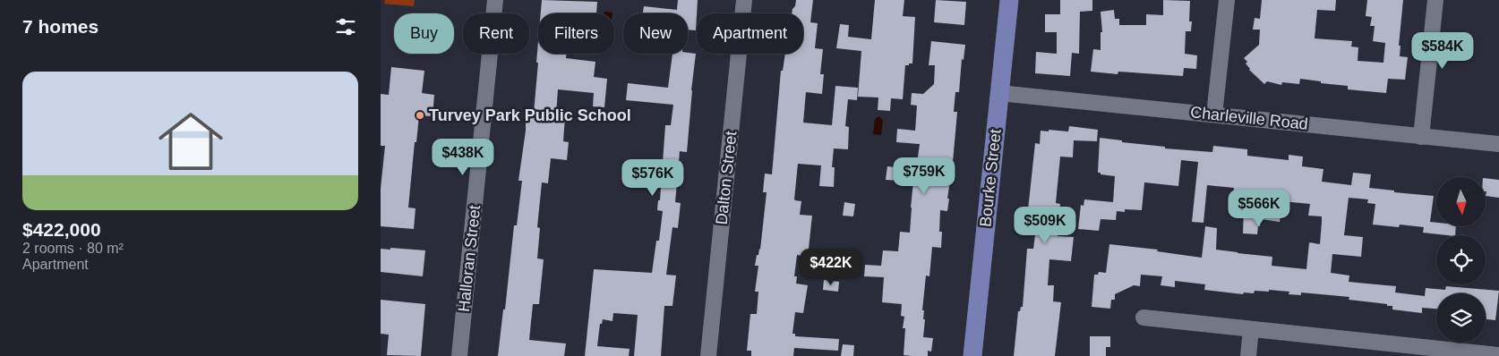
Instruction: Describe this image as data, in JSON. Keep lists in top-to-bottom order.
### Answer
{
  "streets": {
    "main road": ["Bourke Street"],
    "street": ["Charleville Road", "Dalton Street", "Halloran Street"]
  },
  "crossings": [
    ["Charleville Road", "Bourke Street"]
  ],
  "places": ["Turvey Park Public School"],
  "north": "bottom",
  "page": {
    "heading": "7 homes",
    "chip": [
      "Buy",
      "Rent",
      "Filters",
      "New",
      "Apartment"
    ],
    "price": [
      "$584K",
      "$438K",
      "$759K",
      "$576K",
      "$566K",
      "$509K",
      "$422K"
    ],
    "list": [
      {
        "name": "$422,000",
        "note": "2 rooms · 80 m² · Apartment"
      }
    ]
  }
}
